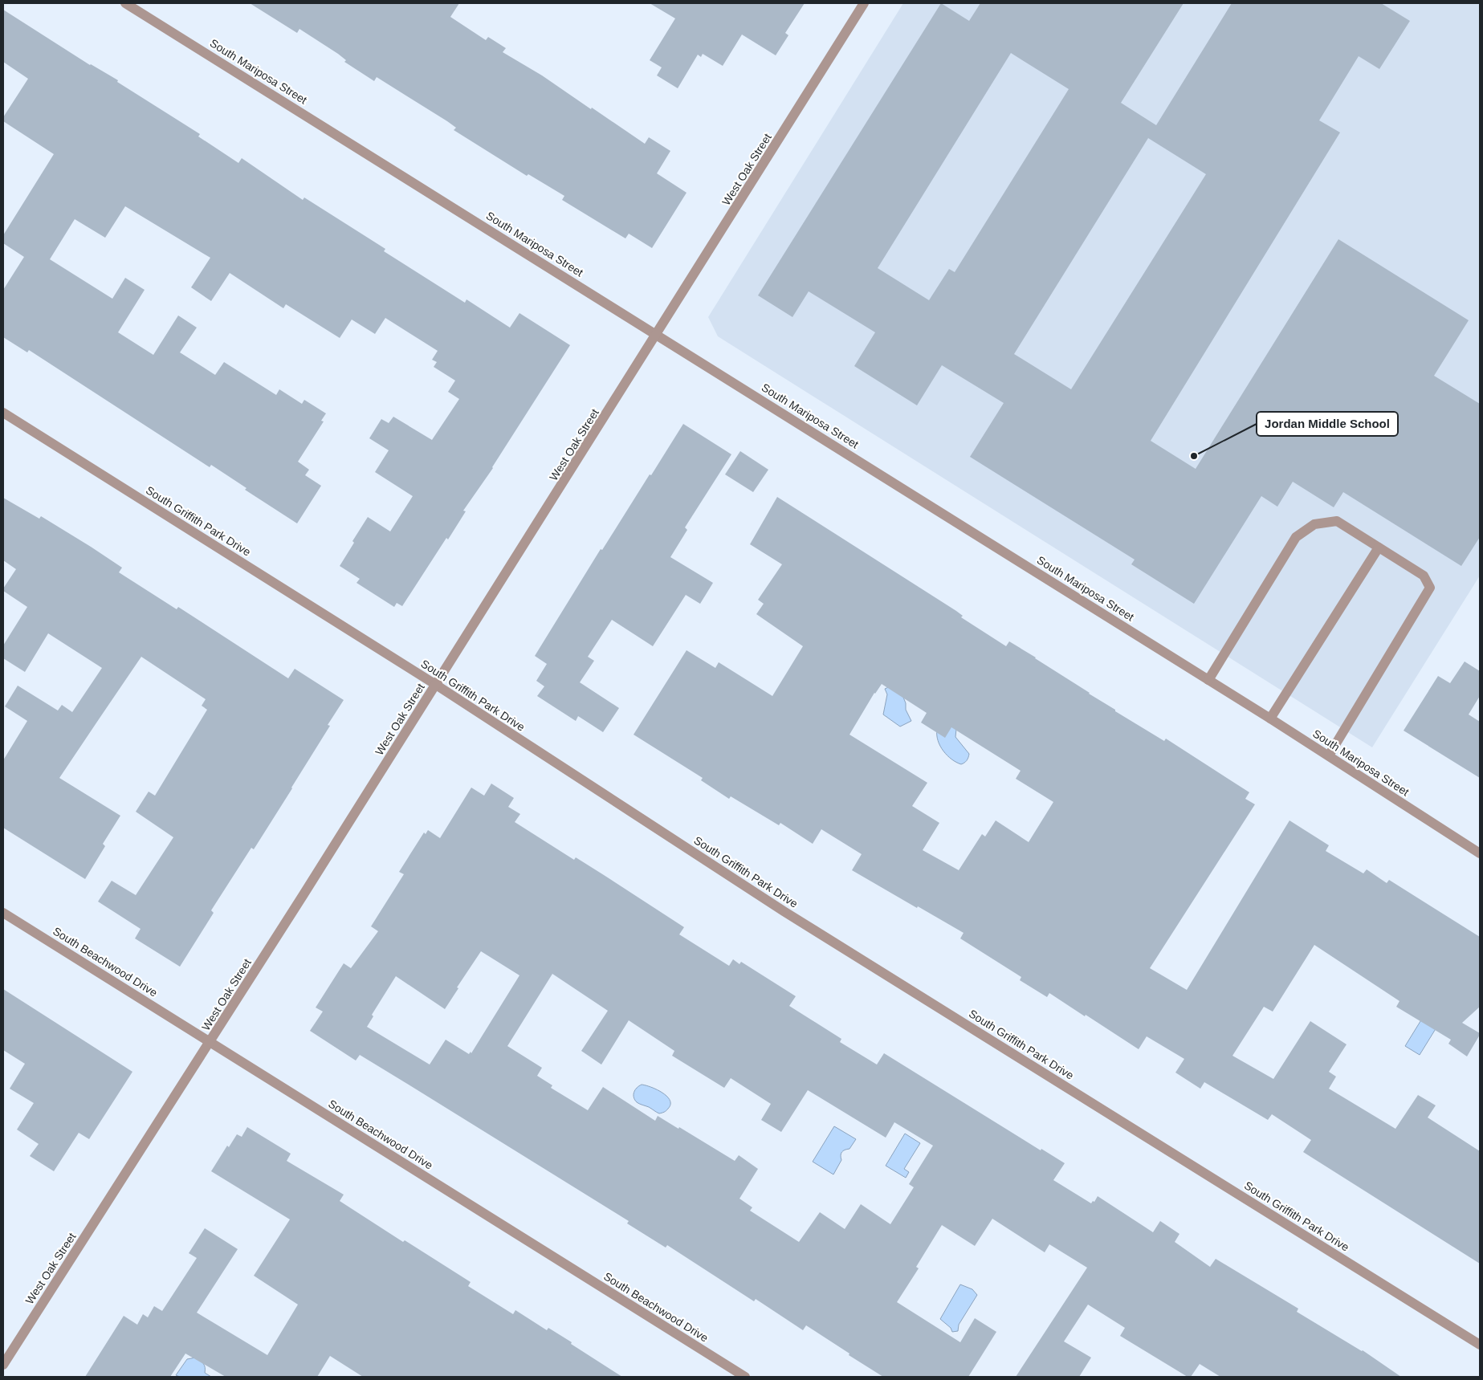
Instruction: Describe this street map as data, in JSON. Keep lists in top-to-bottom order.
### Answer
{
  "streets": {
    "street": [
      "South Mariposa Street",
      "West Oak Street",
      "South Griffith Park Drive",
      "South Beachwood Drive"
    ]
  },
  "crossings": [
    ["South Mariposa Street", "West Oak Street"],
    ["West Oak Street", "South Griffith Park Drive"],
    ["West Oak Street", "South Beachwood Drive"]
  ],
  "places": ["Jordan Middle School"]
}
